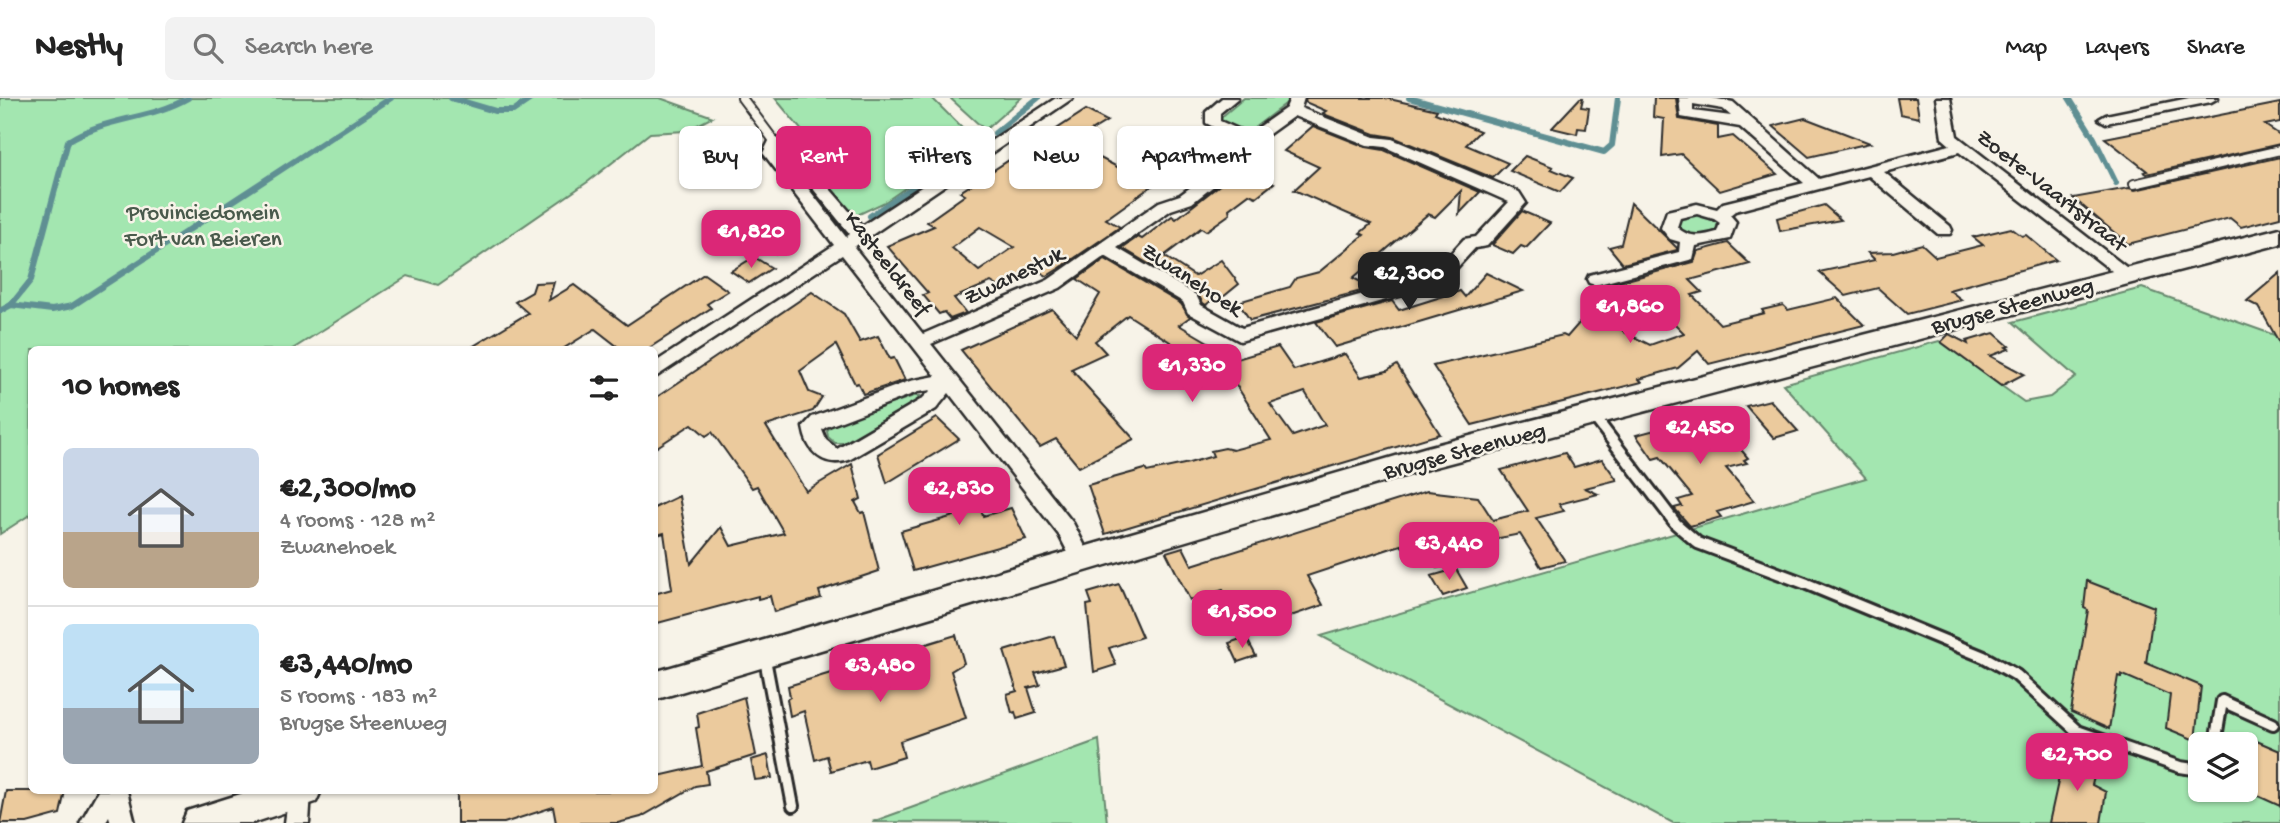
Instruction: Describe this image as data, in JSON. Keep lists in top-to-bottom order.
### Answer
{
  "streets": {
    "main road": ["Brugse Steenweg"],
    "street": [
      "Zoete-Vaartstraat",
      "Kasteeldreef",
      "Zwanestuk",
      "Zwanehoek"
    ]
  },
  "crossings": [
    ["Zoete-Vaartstraat", "Brugse Steenweg"],
    ["Kasteeldreef", "Zwanestuk"],
    ["Kasteeldreef", "Brugse Steenweg"],
    ["Zwanestuk", "Zwanehoek"]
  ],
  "parks": ["Provinciedomein Fort van Beieren"],
  "page": {
    "header": "Nestly",
    "search": "Search here",
    "nav": ["Map", "Layers", "Share"],
    "chip": [
      "Buy",
      "Rent",
      "Filters",
      "New",
      "Apartment"
    ],
    "price": [
      "€1,820",
      "€2,300",
      "€1,860",
      "€1,330",
      "€2,450",
      "€2,830",
      "€3,440",
      "€1,500",
      "€3,480",
      "€2,700"
    ],
    "heading": "10 homes",
    "list": [
      {
        "name": "€2,300/mo",
        "note": "4 rooms · 128 m² · Zwanehoek"
      },
      {
        "name": "€3,440/mo",
        "note": "5 rooms · 183 m² · Brugse Steenweg"
      }
    ]
  }
}
